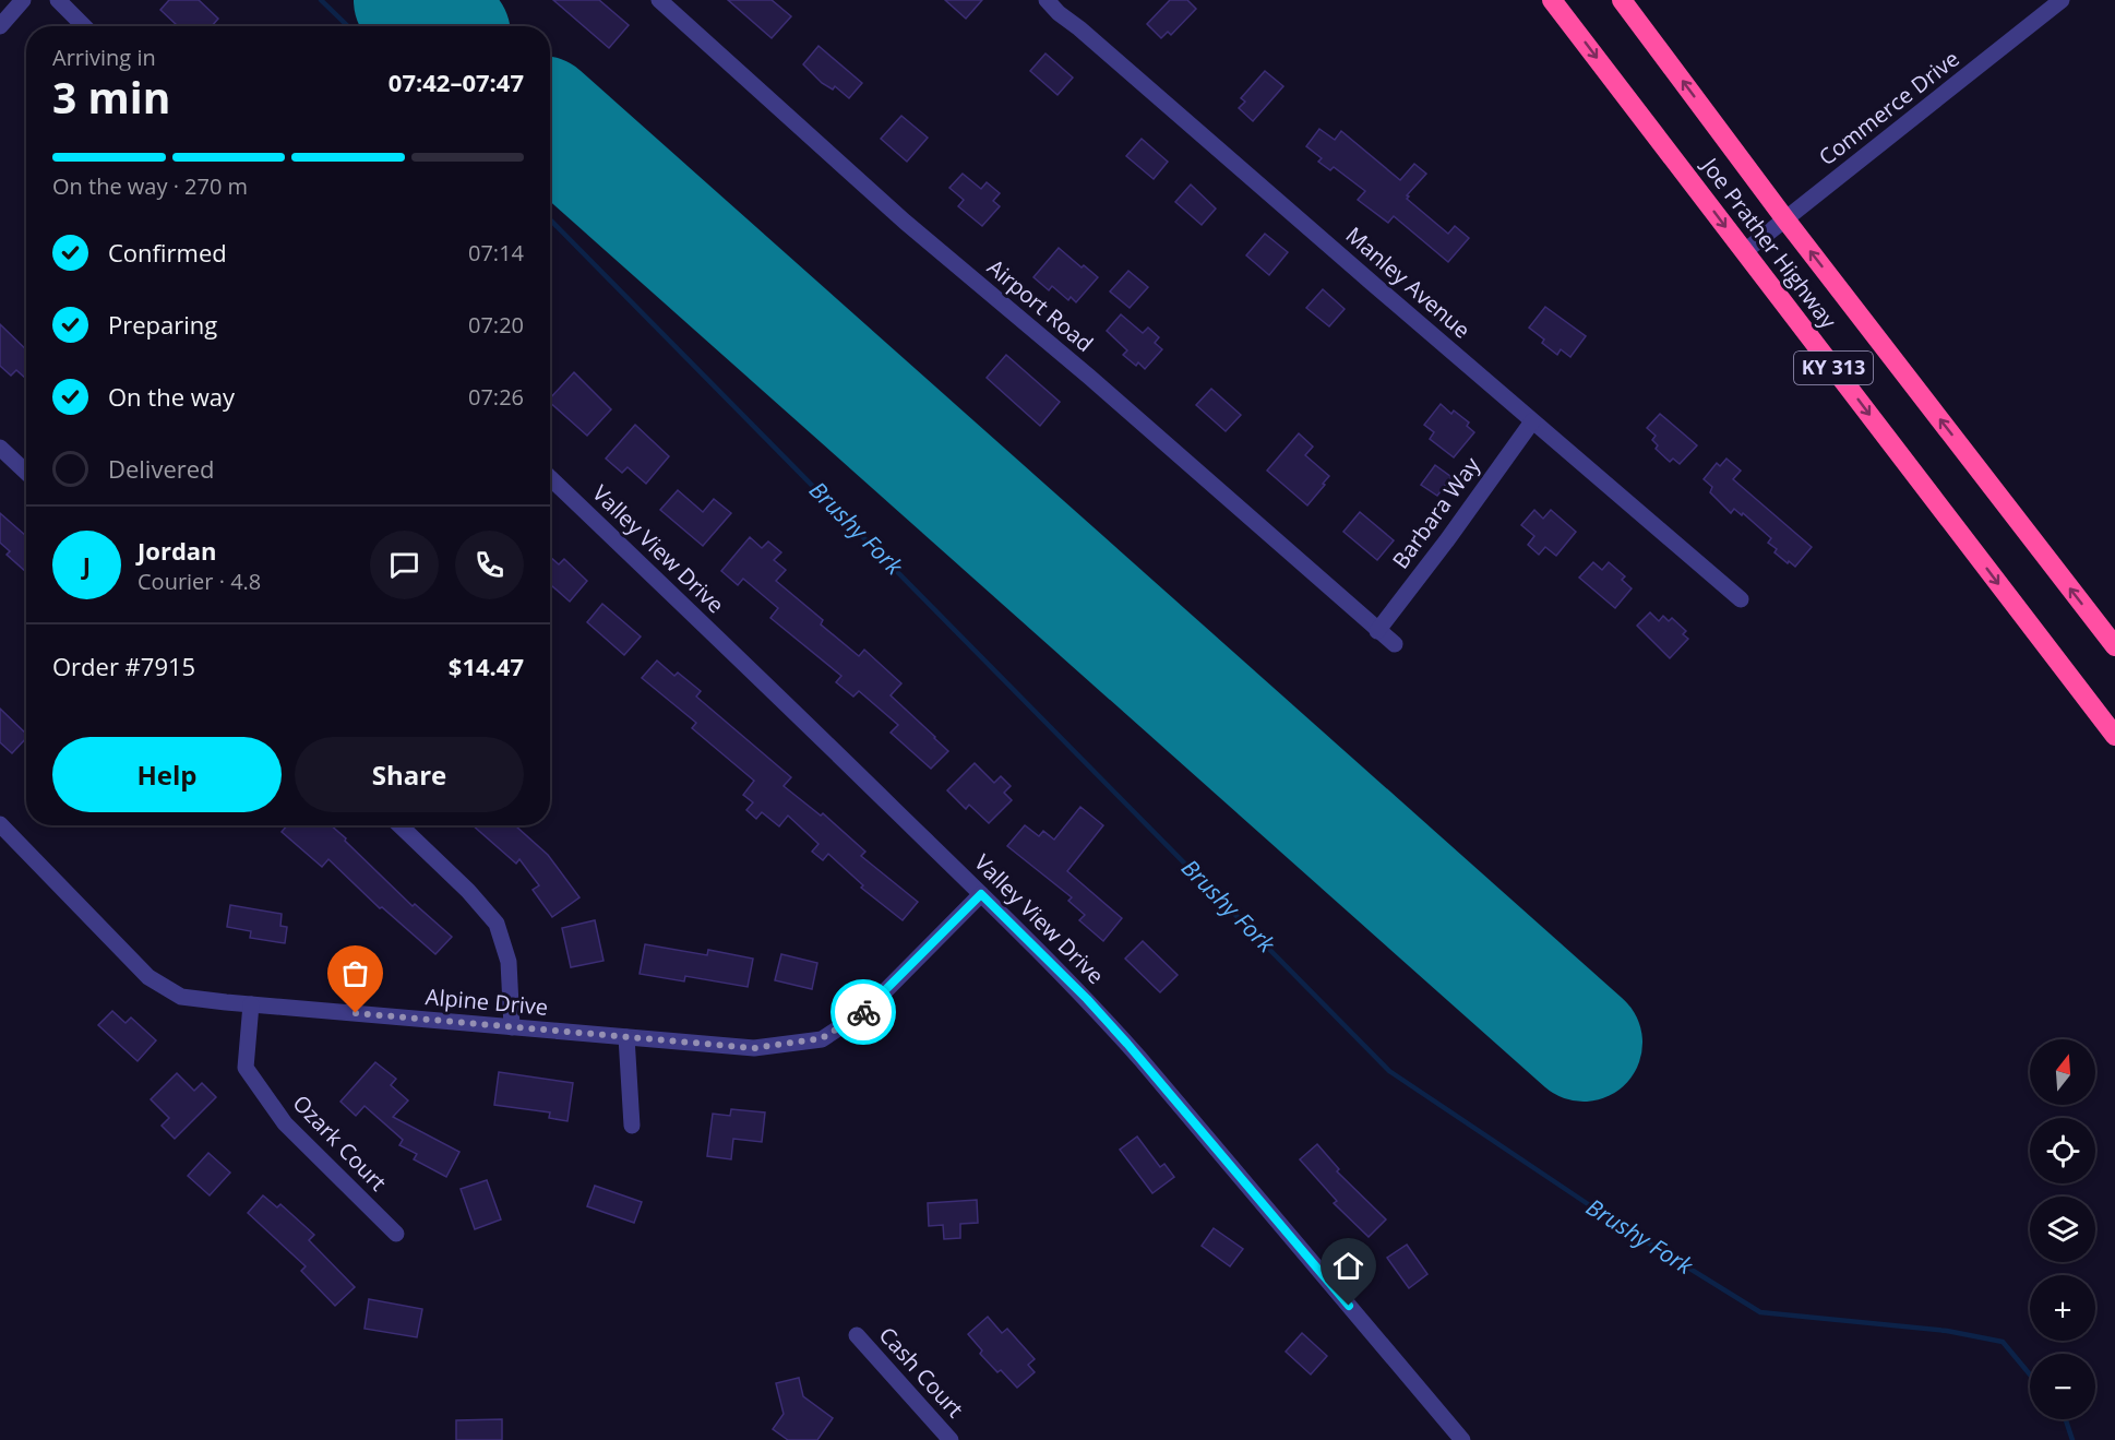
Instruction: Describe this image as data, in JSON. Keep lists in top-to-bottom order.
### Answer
{
  "streets": {
    "highway": ["Joe Prather Highway", "KY 313"],
    "street": [
      "Commerce Drive",
      "Manley Avenue",
      "Airport Road",
      "Barbara Way",
      "Valley View Drive",
      "Alpine Drive",
      "Ozark Court",
      "Cash Court"
    ]
  },
  "crossings": [
    ["Commerce Drive", "Joe Prather Highway"],
    ["Manley Avenue", "Barbara Way"],
    ["Airport Road", "Barbara Way"],
    ["Valley View Drive", "Alpine Drive"],
    ["Alpine Drive", "Ozark Court"]
  ],
  "water": ["Brushy Fork"],
  "north": "top",
  "page": {
    "heading": ["3 min", "Arriving in", "07:42–07:47"],
    "panel": [
      "Jordan",
      "Courier · 4.8",
      "Order #7915",
      "$14.47"
    ],
    "bar": "On the way · 270 m",
    "list": [
      ["Confirmed", "07:14"],
      ["Preparing", "07:20"],
      ["On the way", "07:26"],
      "Delivered"
    ],
    "round": "J",
    "buttons": ["Help", "Share"],
    "map_buttons": ["+", "−"]
  }
}
